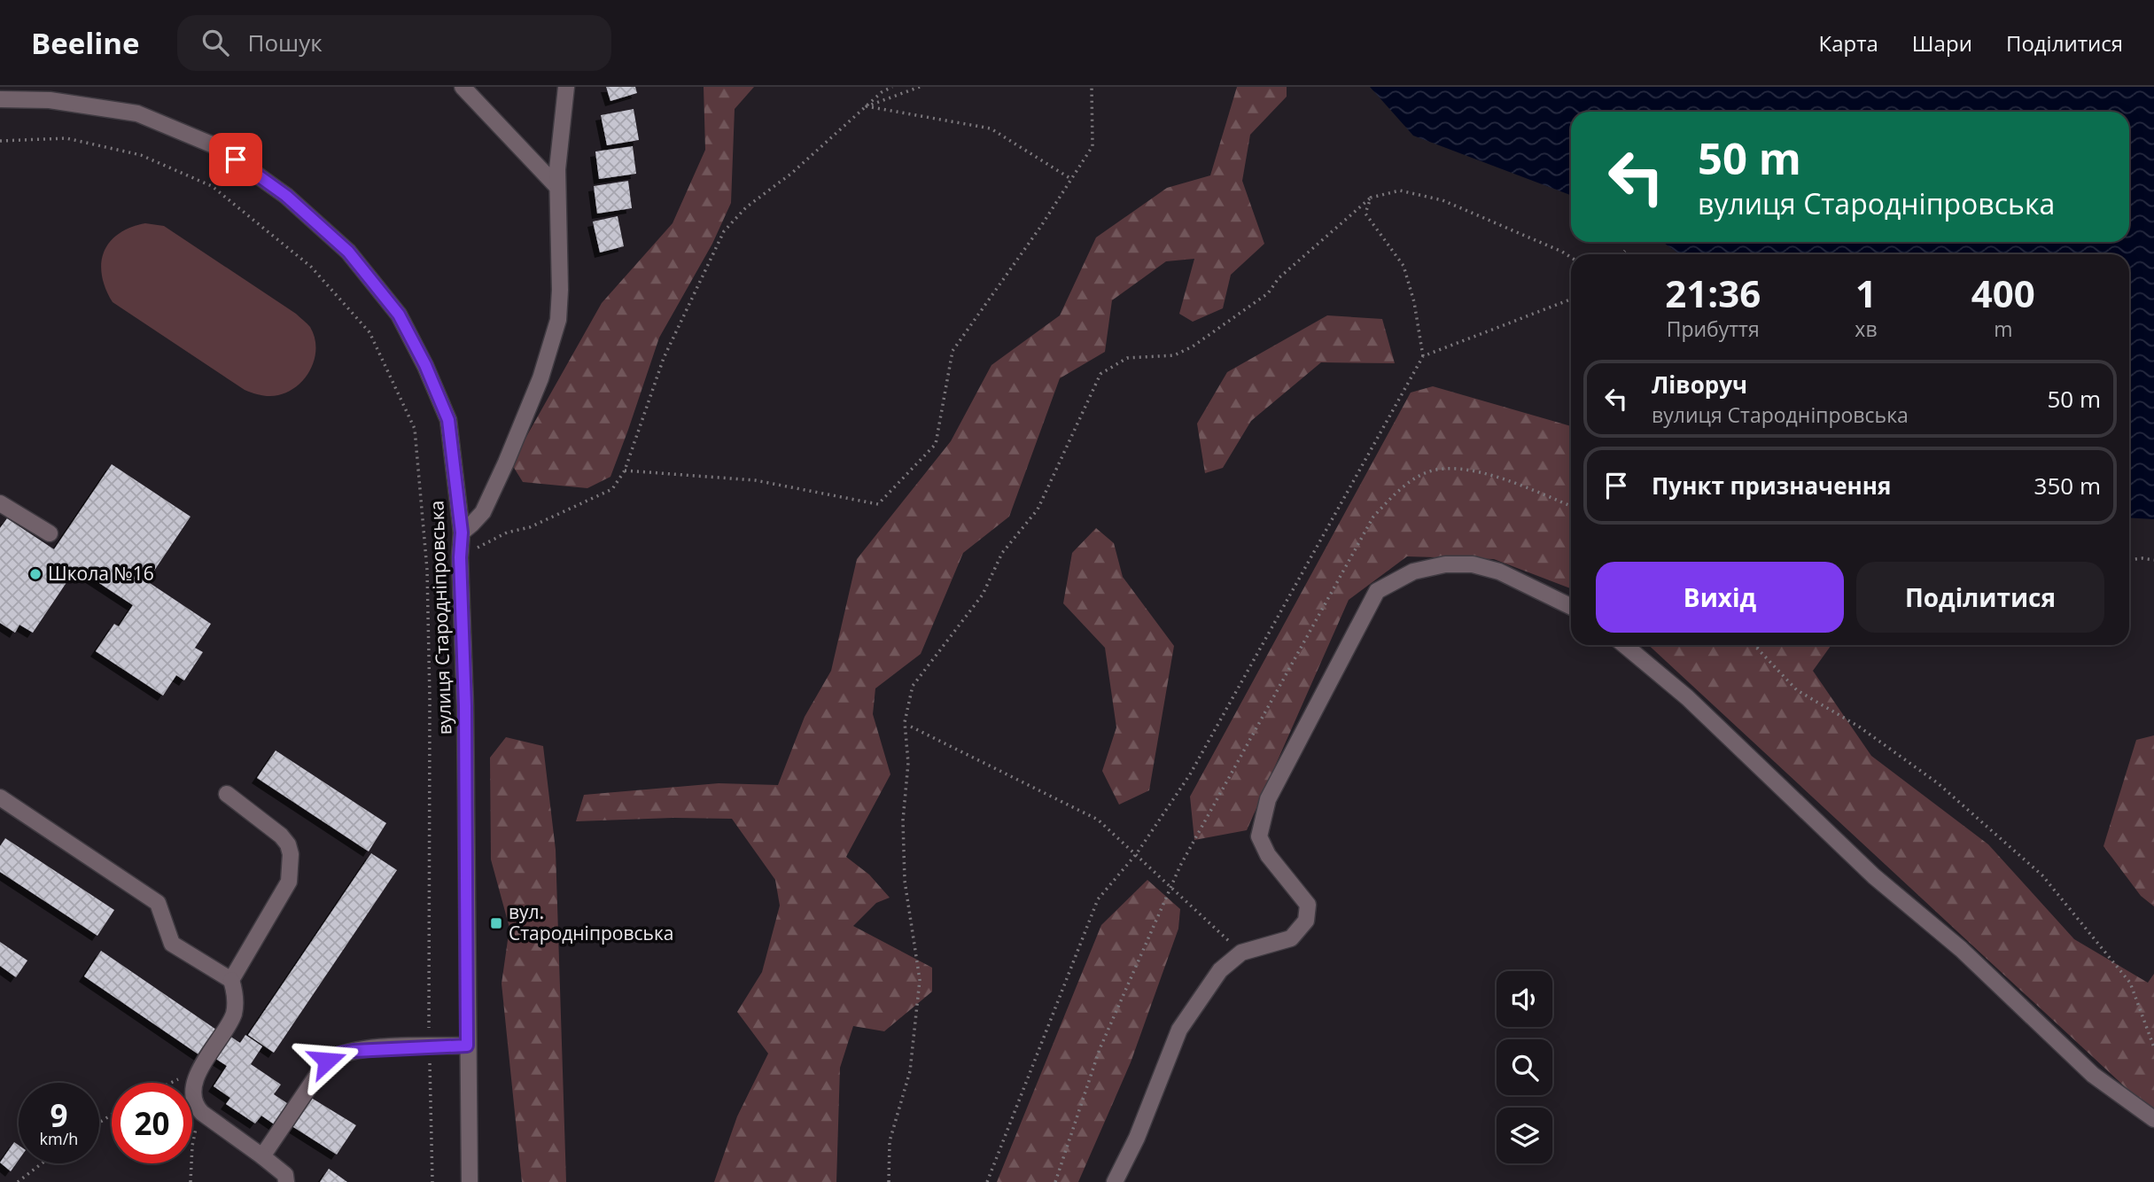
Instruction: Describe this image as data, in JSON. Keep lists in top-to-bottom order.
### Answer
{
  "streets": {
    "street": ["вулиця Стародніпровська"]
  },
  "places": {
    "other": ["Школа №16"],
    "transit": ["вул. Стародніпровська"]
  },
  "page": {
    "header": "Beeline",
    "search": "Пошук",
    "nav": ["Карта", "Шари", "Поділитися"],
    "turn": ["50 m", "вулиця Стародніпровська"],
    "eta": [
      "21:36",
      "Прибуття",
      "1",
      "хв",
      "400",
      "m"
    ],
    "list": [
      {
        "name": "Ліворуч",
        "note": "вулиця Стародніпровська",
        "value": "50 m"
      },
      {
        "name": "Пункт призначення",
        "value": "350 m"
      }
    ],
    "buttons": ["Вихід", "Поділитися"],
    "speed": "9 km/h",
    "limit": "20"
  }
}
